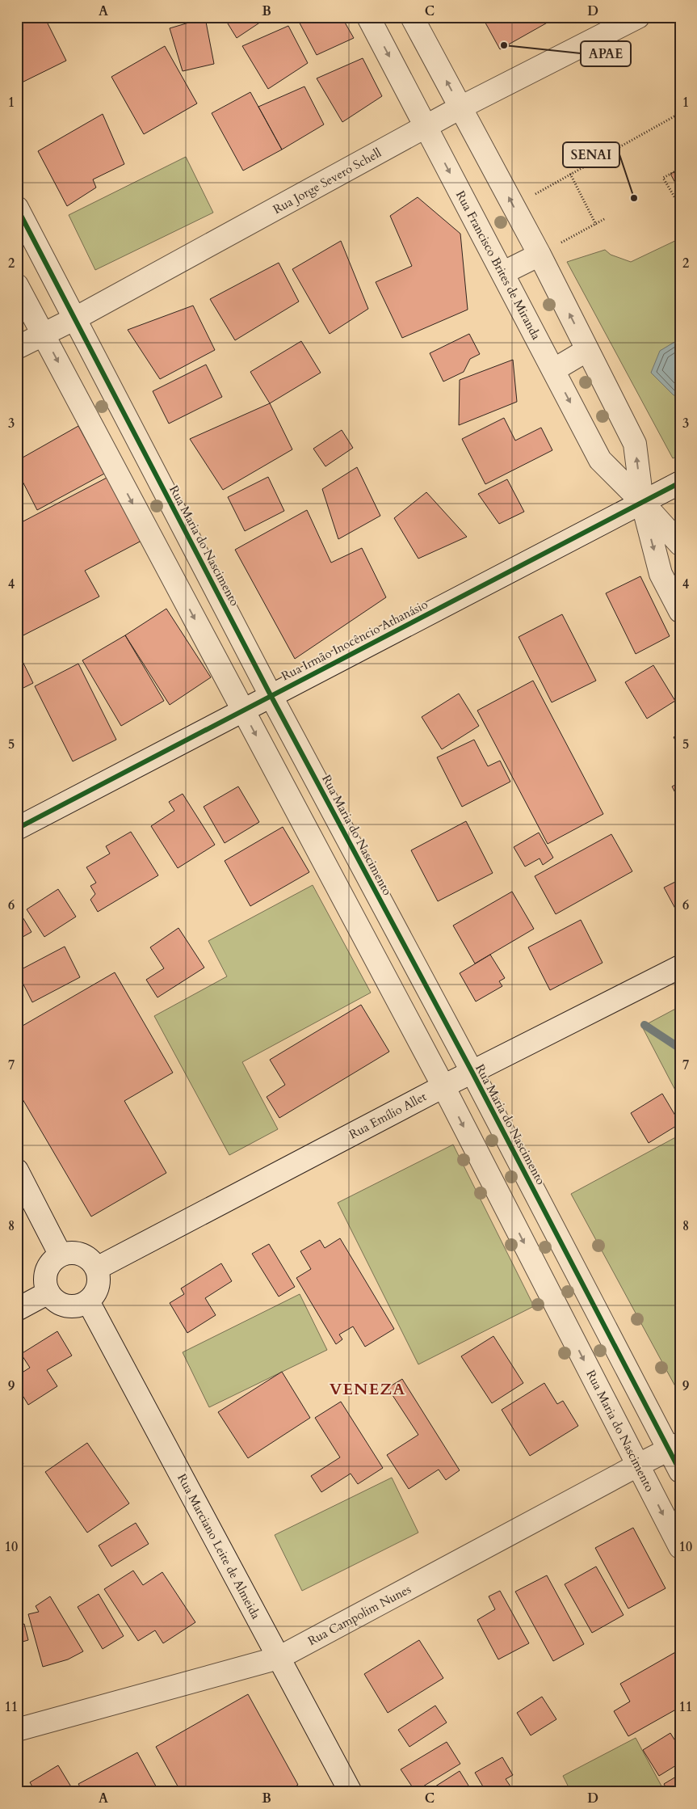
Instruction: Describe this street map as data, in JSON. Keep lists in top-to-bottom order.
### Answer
{
  "streets": {
    "street": [
      "Rua Jorge Severo Schell",
      "Rua Francisco Brites de Miranda",
      "Rua Maria do Nascimento",
      "Rua Irmão Inocêncio Athanásio",
      "Rua Emílio Allet",
      "Rua Marciano Leite de Almeida",
      "Rua Campolim Nunes"
    ]
  },
  "crossings": [
    ["Rua Jorge Severo Schell", "Rua Francisco Brites de Miranda"],
    ["Rua Jorge Severo Schell", "Rua Maria do Nascimento"],
    ["Rua Francisco Brites de Miranda", "Rua Irmão Inocêncio Athanásio"],
    ["Rua Maria do Nascimento", "Rua Irmão Inocêncio Athanásio"],
    ["Rua Maria do Nascimento", "Rua Emílio Allet"],
    ["Rua Maria do Nascimento", "Rua Campolim Nunes"],
    ["Rua Emílio Allet", "Rua Marciano Leite de Almeida"],
    ["Rua Marciano Leite de Almeida", "Rua Campolim Nunes"]
  ],
  "districts": ["VENEZA"],
  "places": ["APAE", "SENAI"],
  "grid": {
    "columns": [
      "A",
      "B",
      "C",
      "D"
    ],
    "rows": [
      "1",
      "2",
      "3",
      "4",
      "5",
      "6",
      "7",
      "8",
      "9",
      "10",
      "11"
    ]
  }
}
